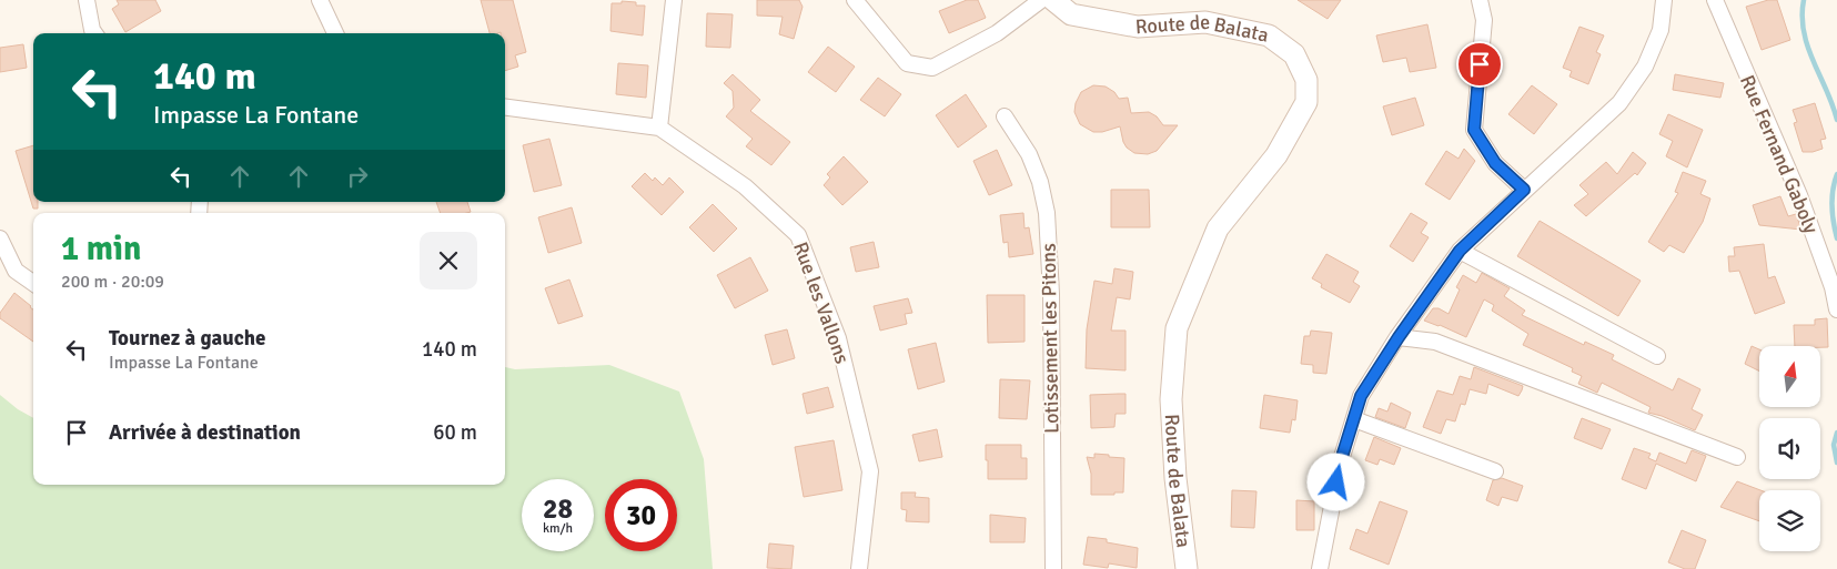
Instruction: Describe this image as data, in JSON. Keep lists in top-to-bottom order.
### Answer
{
  "streets": {
    "main road": ["Route de Balata"],
    "street": ["Rue Fernand Gaboly", "Rue les Vallons", "Lotissement les Pitons"]
  },
  "north": "top",
  "page": {
    "turn": ["140 m", "Impasse La Fontane"],
    "heading": ["1 min", "200 m · 20:09"],
    "list": [
      {
        "name": "Tournez à gauche",
        "note": "Impasse La Fontane",
        "value": "140 m"
      },
      {
        "name": "Arrivée à destination",
        "value": "60 m"
      }
    ],
    "speed": "28 km/h",
    "limit": "30"
  }
}
